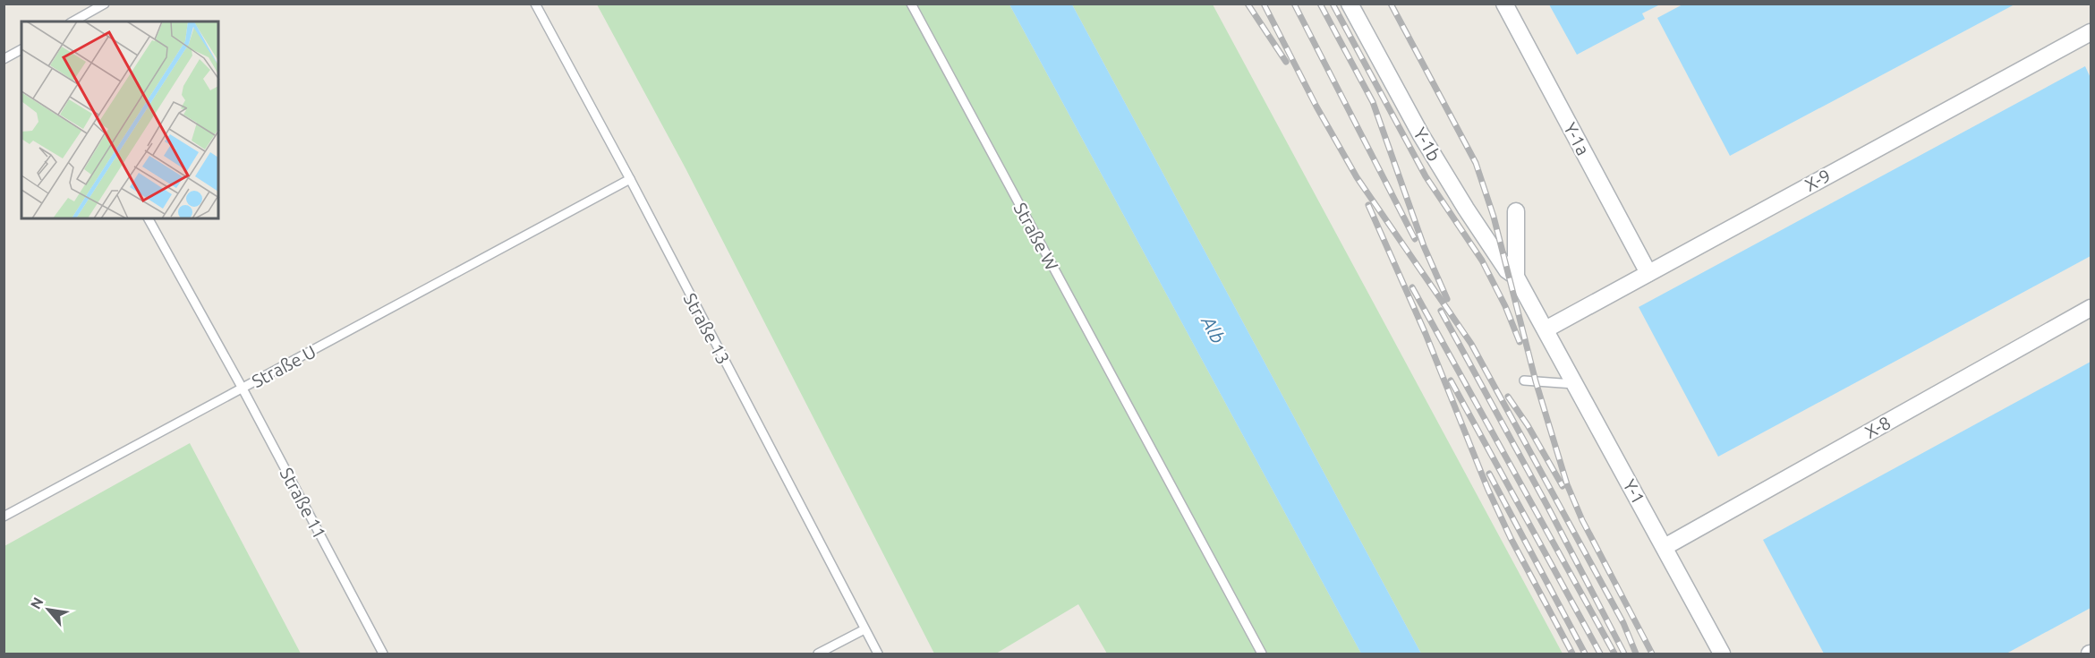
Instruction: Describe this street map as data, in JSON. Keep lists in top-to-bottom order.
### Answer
{
  "streets": {
    "street": [
      "Y-1a",
      "Y-1b",
      "X-9",
      "X-8",
      "Y-1"
    ],
    "lane": [
      "Straße W",
      "Straße 13",
      "Straße U",
      "Straße 11"
    ]
  },
  "crossings": [
    ["Y-1a", "X-9"],
    ["Y-1b", "X-9"],
    ["Y-1b", "Y-1"],
    ["X-9", "Y-1"],
    ["Straße 13", "Straße U"],
    ["Straße U", "Straße 11"],
    ["X-8", "Y-1"]
  ],
  "water": ["Alb"],
  "north": "top left"
}
